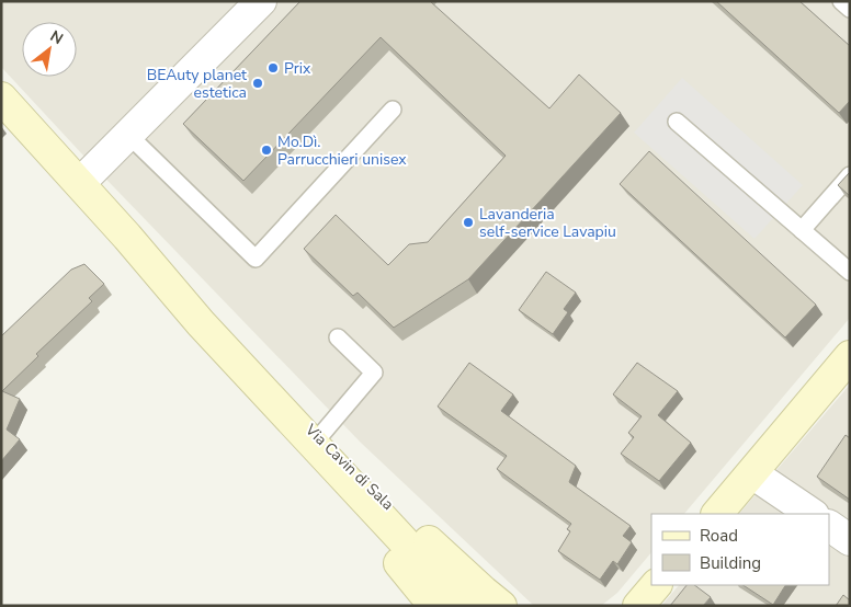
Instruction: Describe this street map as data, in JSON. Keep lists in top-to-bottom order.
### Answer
{
  "streets": {
    "main road": ["Via Cavin di Sala"]
  },
  "places": [
    "Prix",
    "BEAuty planet estetica",
    "Mo.Dì. Parrucchieri unisex",
    "Lavanderia self-service Lavapiu"
  ],
  "legend": ["Road", "Building"],
  "north": "top right"
}
